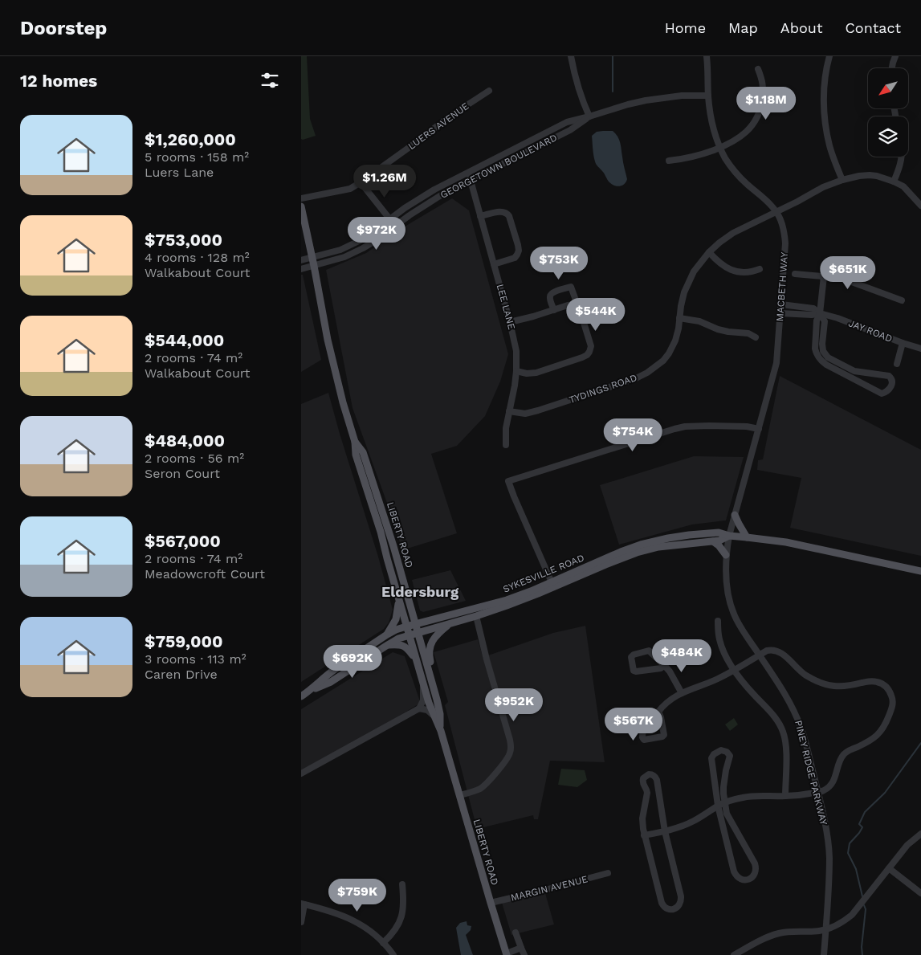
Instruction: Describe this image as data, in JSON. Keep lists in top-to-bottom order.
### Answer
{
  "streets": {
    "main road": ["LIBERTY ROAD", "SYKESVILLE ROAD"],
    "street": [
      "LUERS AVENUE",
      "GEORGETOWN BOULEVARD",
      "MACBETH WAY",
      "LEE LANE",
      "JAY ROAD",
      "TYDINGS ROAD",
      "PINEY RIDGE PARKWAY",
      "MARGIN AVENUE"
    ]
  },
  "crossings": [
    ["GEORGETOWN BOULEVARD", "MACBETH WAY"],
    ["GEORGETOWN BOULEVARD", "LEE LANE"],
    ["GEORGETOWN BOULEVARD", "LIBERTY ROAD"],
    ["MACBETH WAY", "JAY ROAD"],
    ["MACBETH WAY", "TYDINGS ROAD"],
    ["MACBETH WAY", "SYKESVILLE ROAD"],
    ["MACBETH WAY", "PINEY RIDGE PARKWAY"],
    ["LEE LANE", "TYDINGS ROAD"],
    ["LIBERTY ROAD", "SYKESVILLE ROAD"],
    ["LIBERTY ROAD", "MARGIN AVENUE"],
    ["SYKESVILLE ROAD", "PINEY RIDGE PARKWAY"]
  ],
  "districts": ["Eldersburg"],
  "north": "bottom left",
  "page": {
    "header": "Doorstep",
    "nav": [
      "Home",
      "Map",
      "About",
      "Contact"
    ],
    "heading": "12 homes",
    "price": [
      "$1.18M",
      "$1.26M",
      "$972K",
      "$753K",
      "$651K",
      "$544K",
      "$754K",
      "$484K",
      "$692K",
      "$952K",
      "$567K",
      "$759K"
    ],
    "list": [
      {
        "name": "$1,260,000",
        "note": "5 rooms · 158 m² · Luers Lane"
      },
      {
        "name": "$753,000",
        "note": "4 rooms · 128 m² · Walkabout Court"
      },
      {
        "name": "$544,000",
        "note": "2 rooms · 74 m² · Walkabout Court"
      },
      {
        "name": "$484,000",
        "note": "2 rooms · 56 m² · Seron Court"
      },
      {
        "name": "$567,000",
        "note": "2 rooms · 74 m² · Meadowcroft Court"
      },
      {
        "name": "$759,000",
        "note": "3 rooms · 113 m² · Caren Drive"
      }
    ]
  }
}
